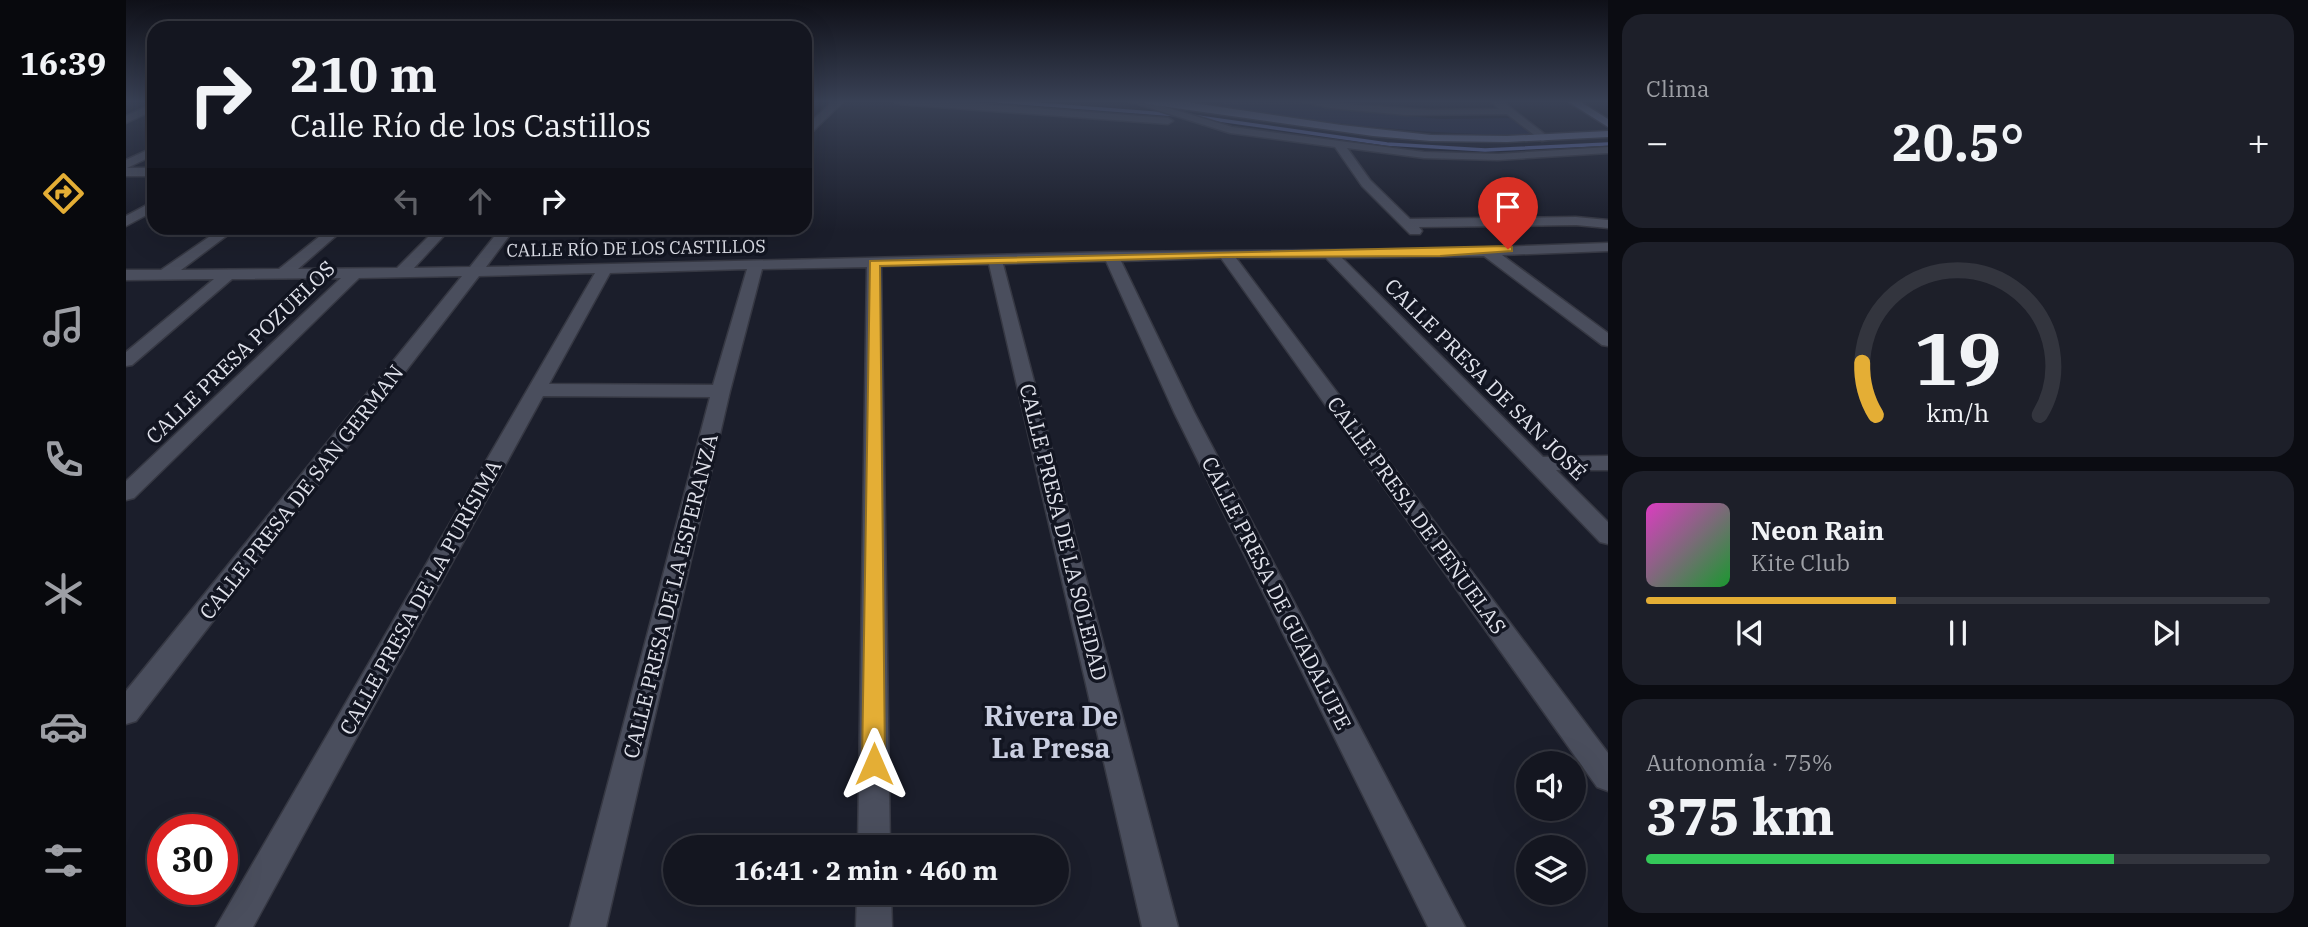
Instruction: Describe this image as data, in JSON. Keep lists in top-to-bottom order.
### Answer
{
  "streets": {
    "street": [
      "CALLE RÍO DE LOS CASTILLOS",
      "CALLE PRESA POZUELOS",
      "CALLE PRESA DE SAN JOSÉ",
      "CALLE PRESA DE SAN GERMAN",
      "CALLE PRESA DE PEÑUELAS",
      "CALLE PRESA DE LA SOLEDAD",
      "CALLE PRESA DE GUADALUPE",
      "CALLE PRESA DE LA ESPERANZA",
      "CALLE PRESA DE LA PURÍSIMA"
    ]
  },
  "crossings": [
    ["CALLE RÍO DE LOS CASTILLOS", "CALLE PRESA POZUELOS"],
    ["CALLE RÍO DE LOS CASTILLOS", "CALLE PRESA DE SAN JOSÉ"],
    ["CALLE RÍO DE LOS CASTILLOS", "CALLE PRESA DE SAN GERMAN"],
    ["CALLE RÍO DE LOS CASTILLOS", "CALLE PRESA DE PEÑUELAS"],
    ["CALLE RÍO DE LOS CASTILLOS", "CALLE PRESA DE LA SOLEDAD"],
    ["CALLE RÍO DE LOS CASTILLOS", "CALLE PRESA DE GUADALUPE"],
    ["CALLE RÍO DE LOS CASTILLOS", "CALLE PRESA DE LA ESPERANZA"],
    ["CALLE RÍO DE LOS CASTILLOS", "CALLE PRESA DE LA PURÍSIMA"]
  ],
  "districts": ["Rivera De La Presa"],
  "page": {
    "tabs": "16:39",
    "tile": [
      "Clima",
      ["Autonomía · 75%", "375 km"]
    ],
    "turn": ["210 m", "Calle Río de los Castillos"],
    "heat": ["−", "20.5°", "+"],
    "song": ["Neon Rain", "Kite Club"],
    "limit": "30",
    "trip": "16:41 · 2 min · 460 m",
    "gauge": ["19", "km/h"]
  }
}
